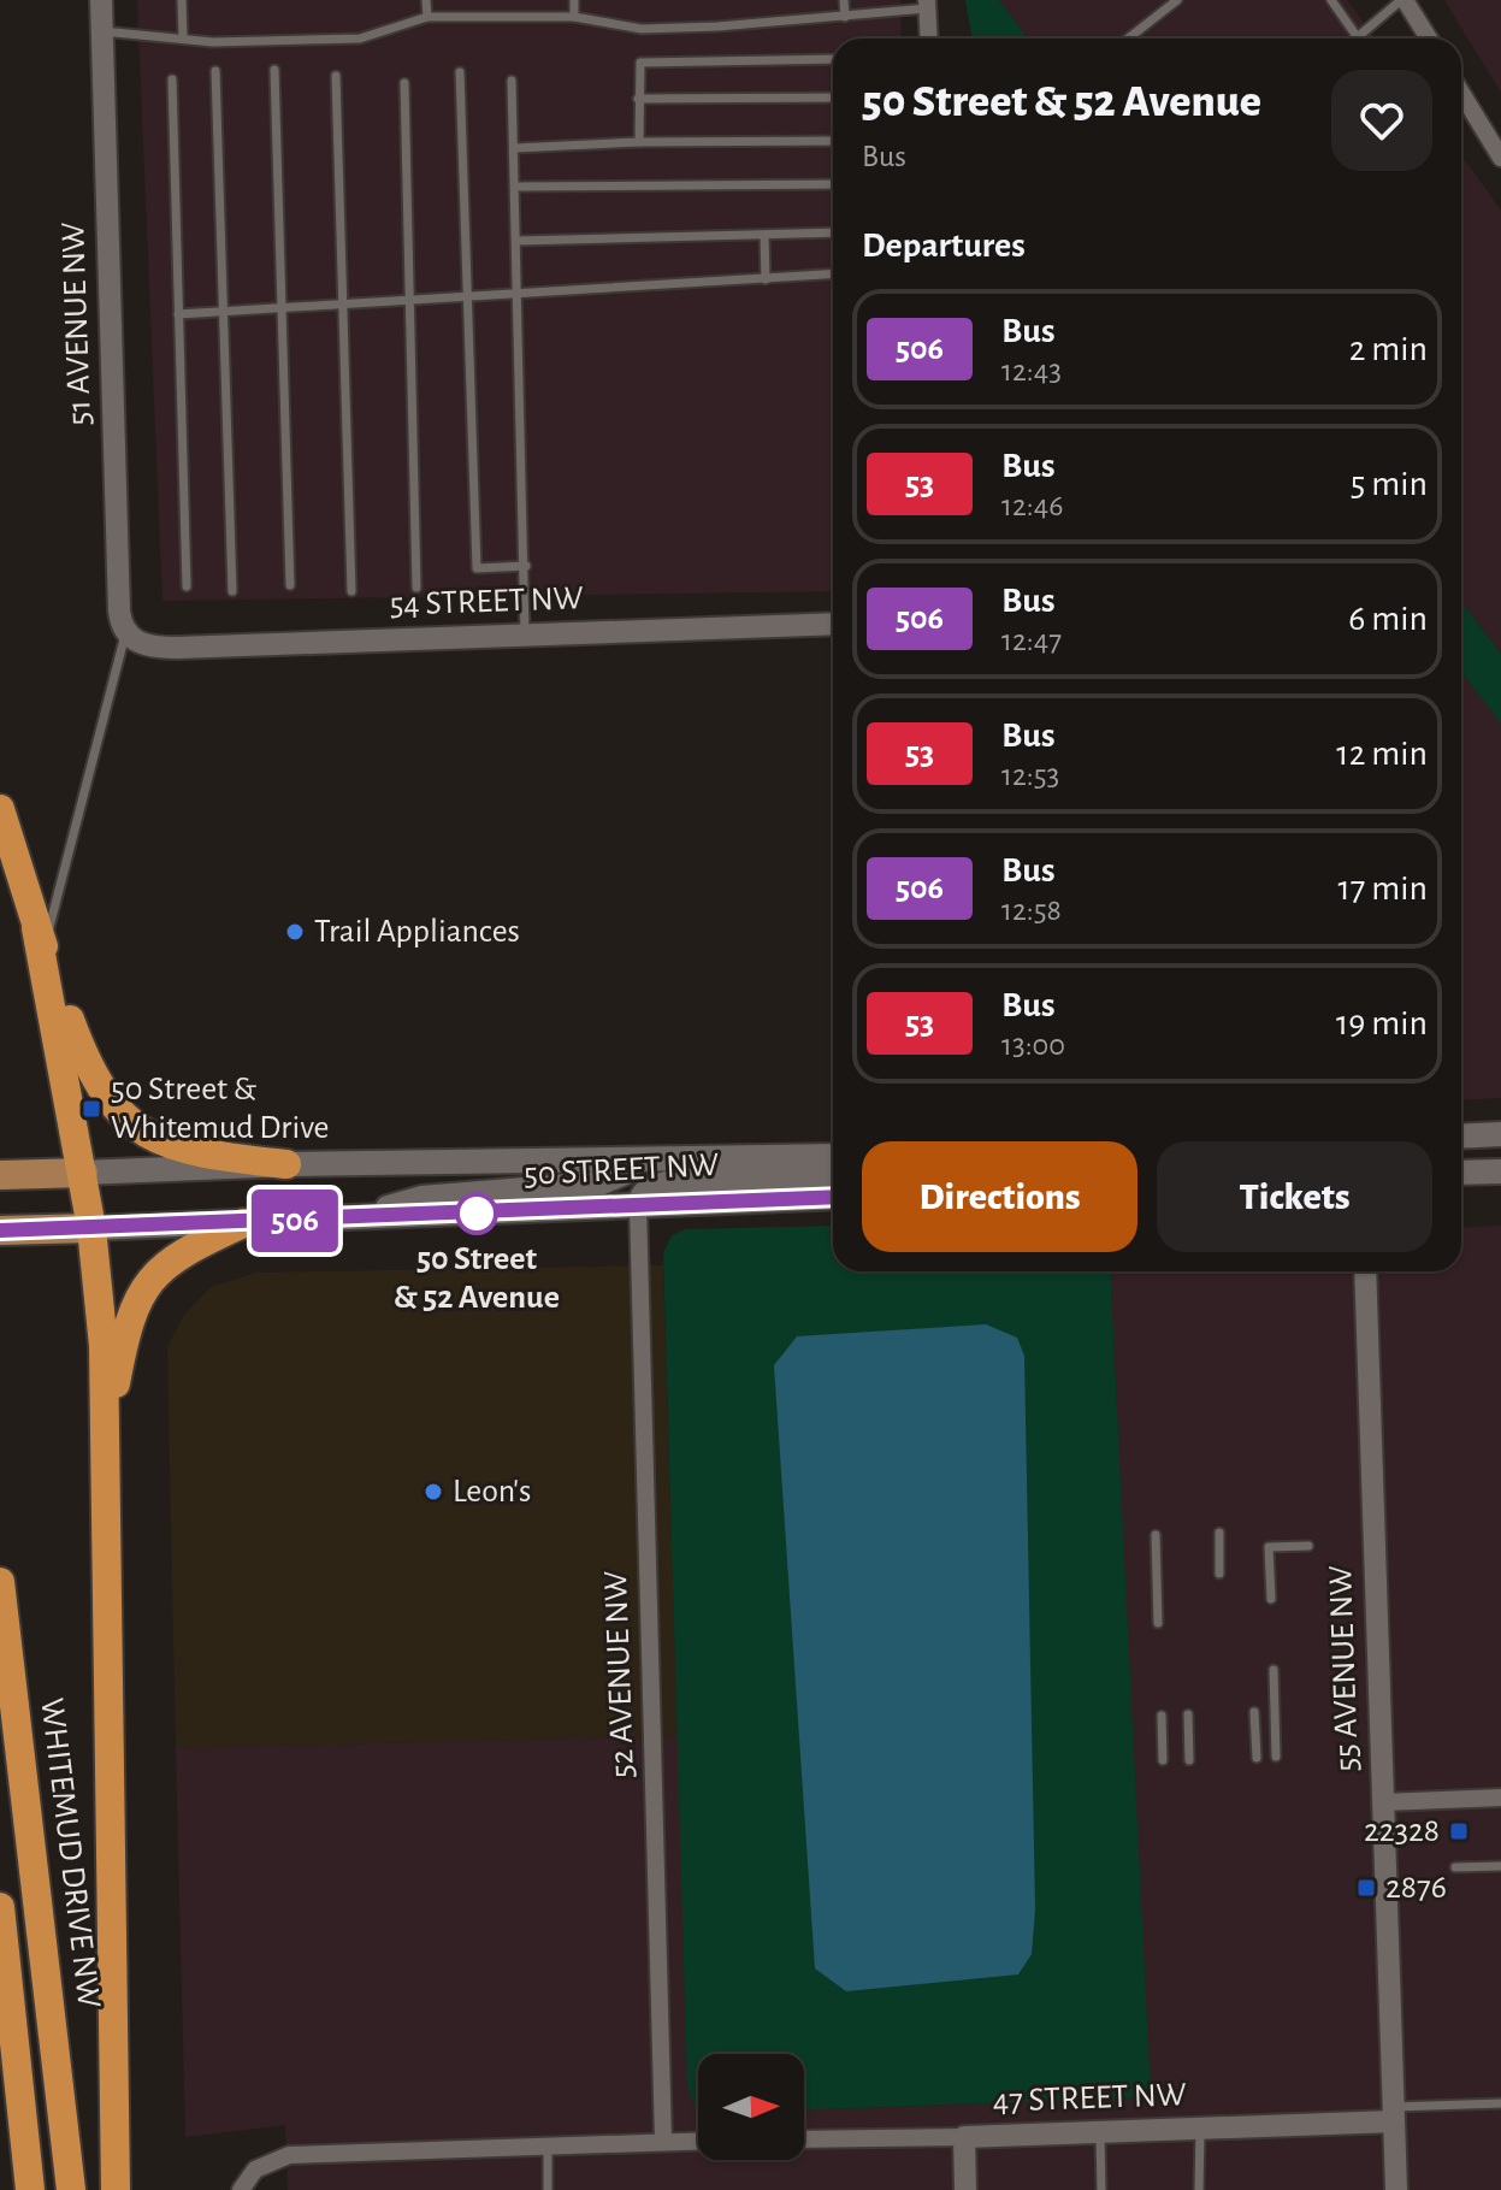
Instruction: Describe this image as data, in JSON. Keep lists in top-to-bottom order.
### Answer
{
  "streets": {
    "highway": ["WHITEMUD DRIVE NW"],
    "main road": ["50 STREET NW"],
    "street": [
      "51 AVENUE NW",
      "54 STREET NW",
      "55 AVENUE NW",
      "52 AVENUE NW",
      "47 STREET NW"
    ]
  },
  "crossings": [
    ["51 AVENUE NW", "54 STREET NW"],
    ["50 STREET NW", "52 AVENUE NW"],
    ["55 AVENUE NW", "47 STREET NW"]
  ],
  "places": {
    "other": ["Trail Appliances", "50 Street & 52 Avenue", "Leon's"],
    "transit": ["50 Street & Whitemud Drive", "22328", "2876"]
  },
  "lines": ["bus line 506"],
  "north": "right",
  "page": {
    "on_map": "506",
    "heading": [
      ["50 Street & 52 Avenue", "Bus"],
      "Departures"
    ],
    "list": [
      {
        "mark": "506",
        "name": "Bus",
        "note": "12:43",
        "value": "2 min"
      },
      {
        "mark": "53",
        "name": "Bus",
        "note": "12:46",
        "value": "5 min"
      },
      {
        "mark": "506",
        "name": "Bus",
        "note": "12:47",
        "value": "6 min"
      },
      {
        "mark": "53",
        "name": "Bus",
        "note": "12:53",
        "value": "12 min"
      },
      {
        "mark": "506",
        "name": "Bus",
        "note": "12:58",
        "value": "17 min"
      },
      {
        "mark": "53",
        "name": "Bus",
        "note": "13:00",
        "value": "19 min"
      }
    ],
    "buttons": ["Directions", "Tickets"]
  }
}
